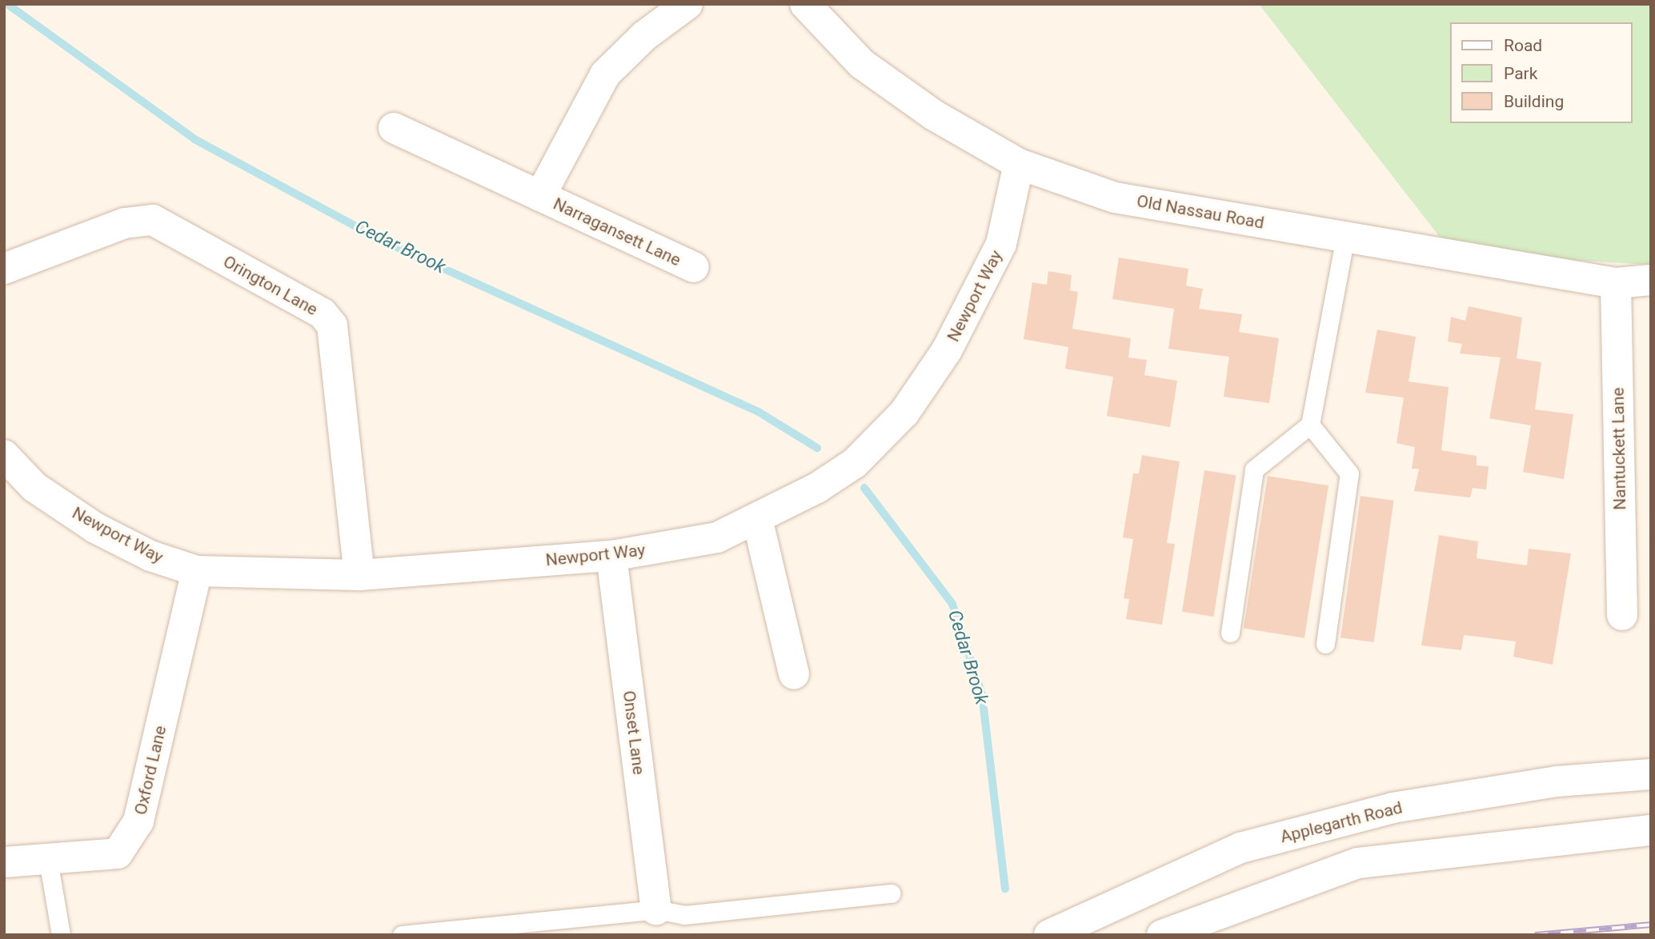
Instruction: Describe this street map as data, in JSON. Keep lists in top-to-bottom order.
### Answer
{
  "streets": {
    "street": [
      "Old Nassau Road",
      "Narragansett Lane",
      "Orington Lane",
      "Newport Way",
      "Nantuckett Lane",
      "Onset Lane",
      "Oxford Lane",
      "Applegarth Road"
    ]
  },
  "crossings": [
    ["Old Nassau Road", "Newport Way"],
    ["Old Nassau Road", "Nantuckett Lane"],
    ["Orington Lane", "Newport Way"],
    ["Newport Way", "Onset Lane"],
    ["Newport Way", "Oxford Lane"]
  ],
  "water": ["Cedar Brook"],
  "legend": ["Road", "Park", "Building"]
}
